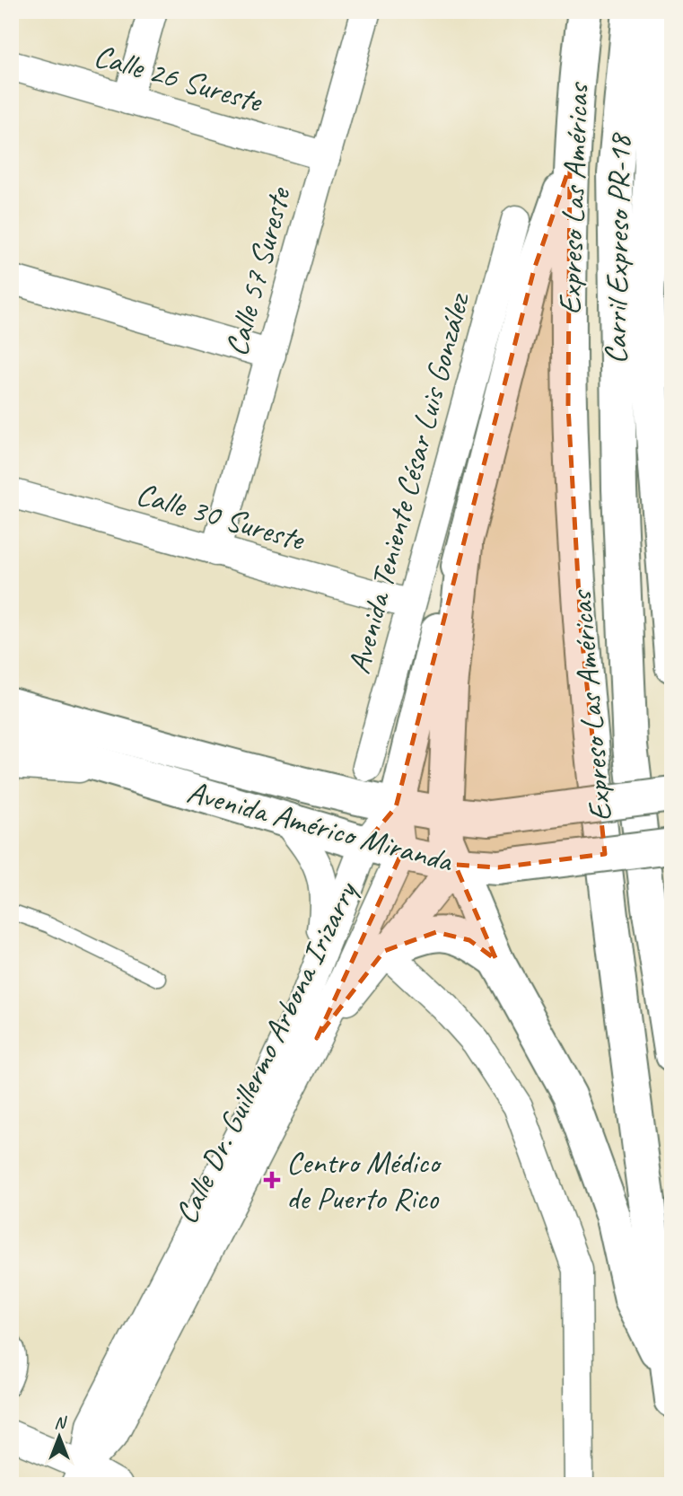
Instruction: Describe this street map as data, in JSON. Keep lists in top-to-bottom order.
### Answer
{
  "streets": {
    "main road": ["Expreso Las Américas", "Carril Expreso PR-18", "Avenida Américo Miranda"],
    "street": [
      "Calle 26 Sureste",
      "Calle 57 Sureste",
      "Avenida Teniente César Luis González",
      "Calle 30 Sureste",
      "Calle Dr. Guillermo Arbona Irizarry"
    ]
  },
  "crossings": [
    ["Calle 26 Sureste", "Calle 57 Sureste"],
    ["Calle 57 Sureste", "Calle 30 Sureste"],
    ["Avenida Teniente César Luis González", "Calle 30 Sureste"],
    ["Avenida Américo Miranda", "Calle Dr. Guillermo Arbona Irizarry"]
  ],
  "places": {
    "health": ["Centro Médico de Puerto Rico"]
  },
  "north": "top"
}
